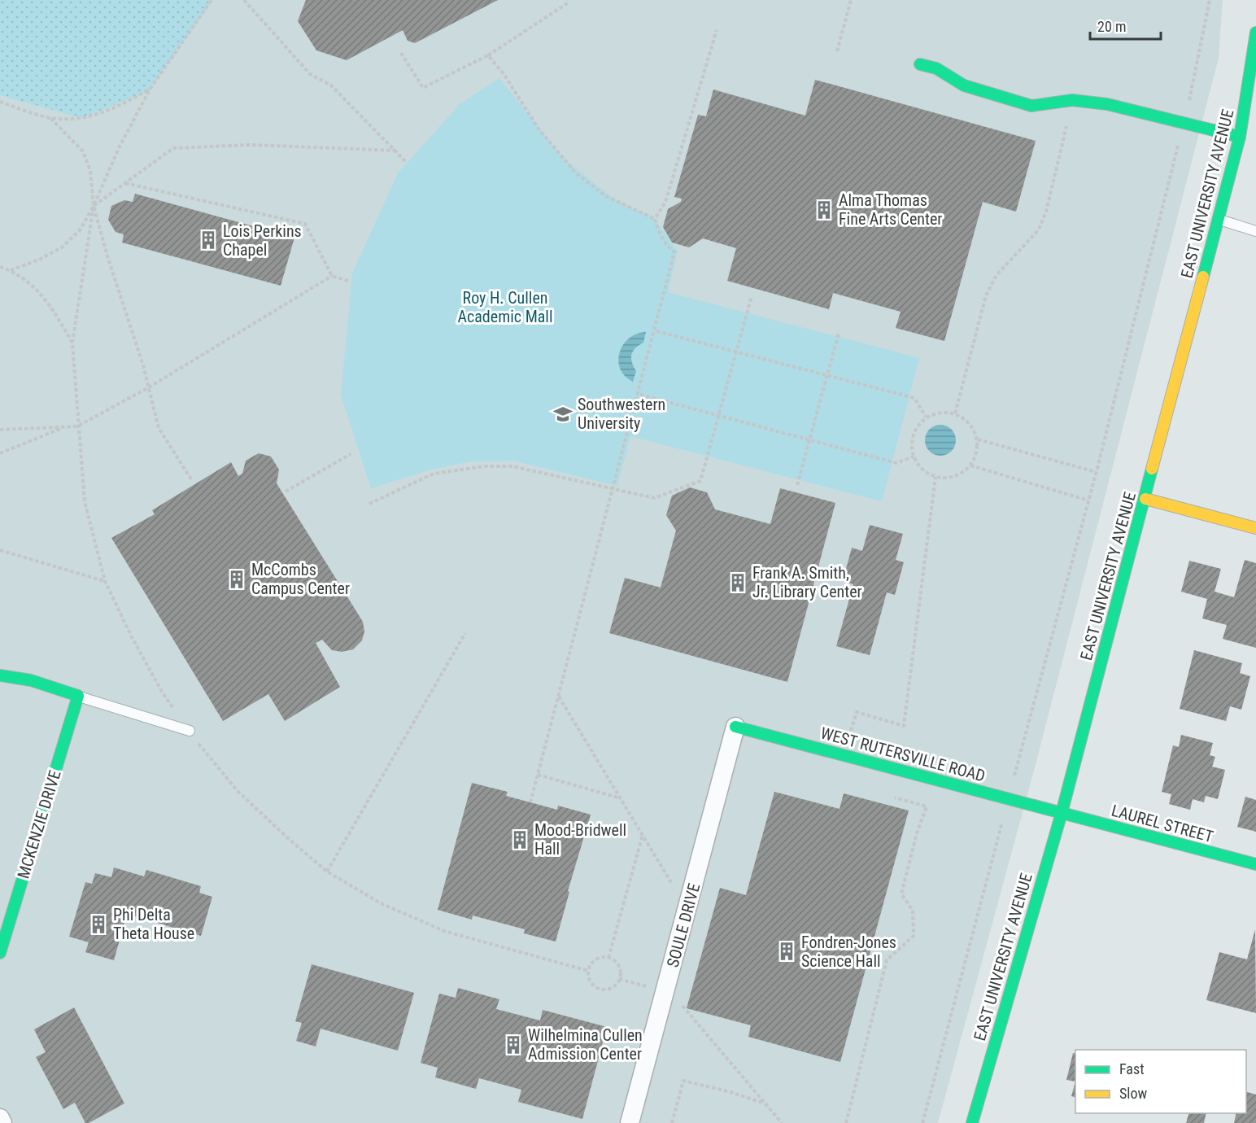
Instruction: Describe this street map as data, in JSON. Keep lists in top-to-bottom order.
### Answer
{
  "streets": {
    "street": [
      "EAST UNIVERSITY AVENUE",
      "WEST RUTERSVILLE ROAD",
      "LAUREL STREET",
      "MCKENZIE DRIVE",
      "SOULE DRIVE"
    ]
  },
  "crossings": [
    ["EAST UNIVERSITY AVENUE", "WEST RUTERSVILLE ROAD"],
    ["EAST UNIVERSITY AVENUE", "LAUREL STREET"],
    ["WEST RUTERSVILLE ROAD", "LAUREL STREET"],
    ["WEST RUTERSVILLE ROAD", "SOULE DRIVE"]
  ],
  "parks": ["Roy H. Cullen Academic Mall"],
  "places": {
    "building": [
      "Alma Thomas Fine Arts Center",
      "Lois Perkins Chapel",
      "McCombs Campus Center",
      "Frank A. Smith, Jr. Library Center",
      "Mood-Bridwell Hall",
      "Phi Delta Theta House",
      "Fondren-Jones Science Hall",
      "Wilhelmina Cullen Admission Center"
    ],
    "school or university": ["Southwestern University"]
  },
  "legend": ["Fast", "Slow"],
  "scale_bar": "20 m"
}
